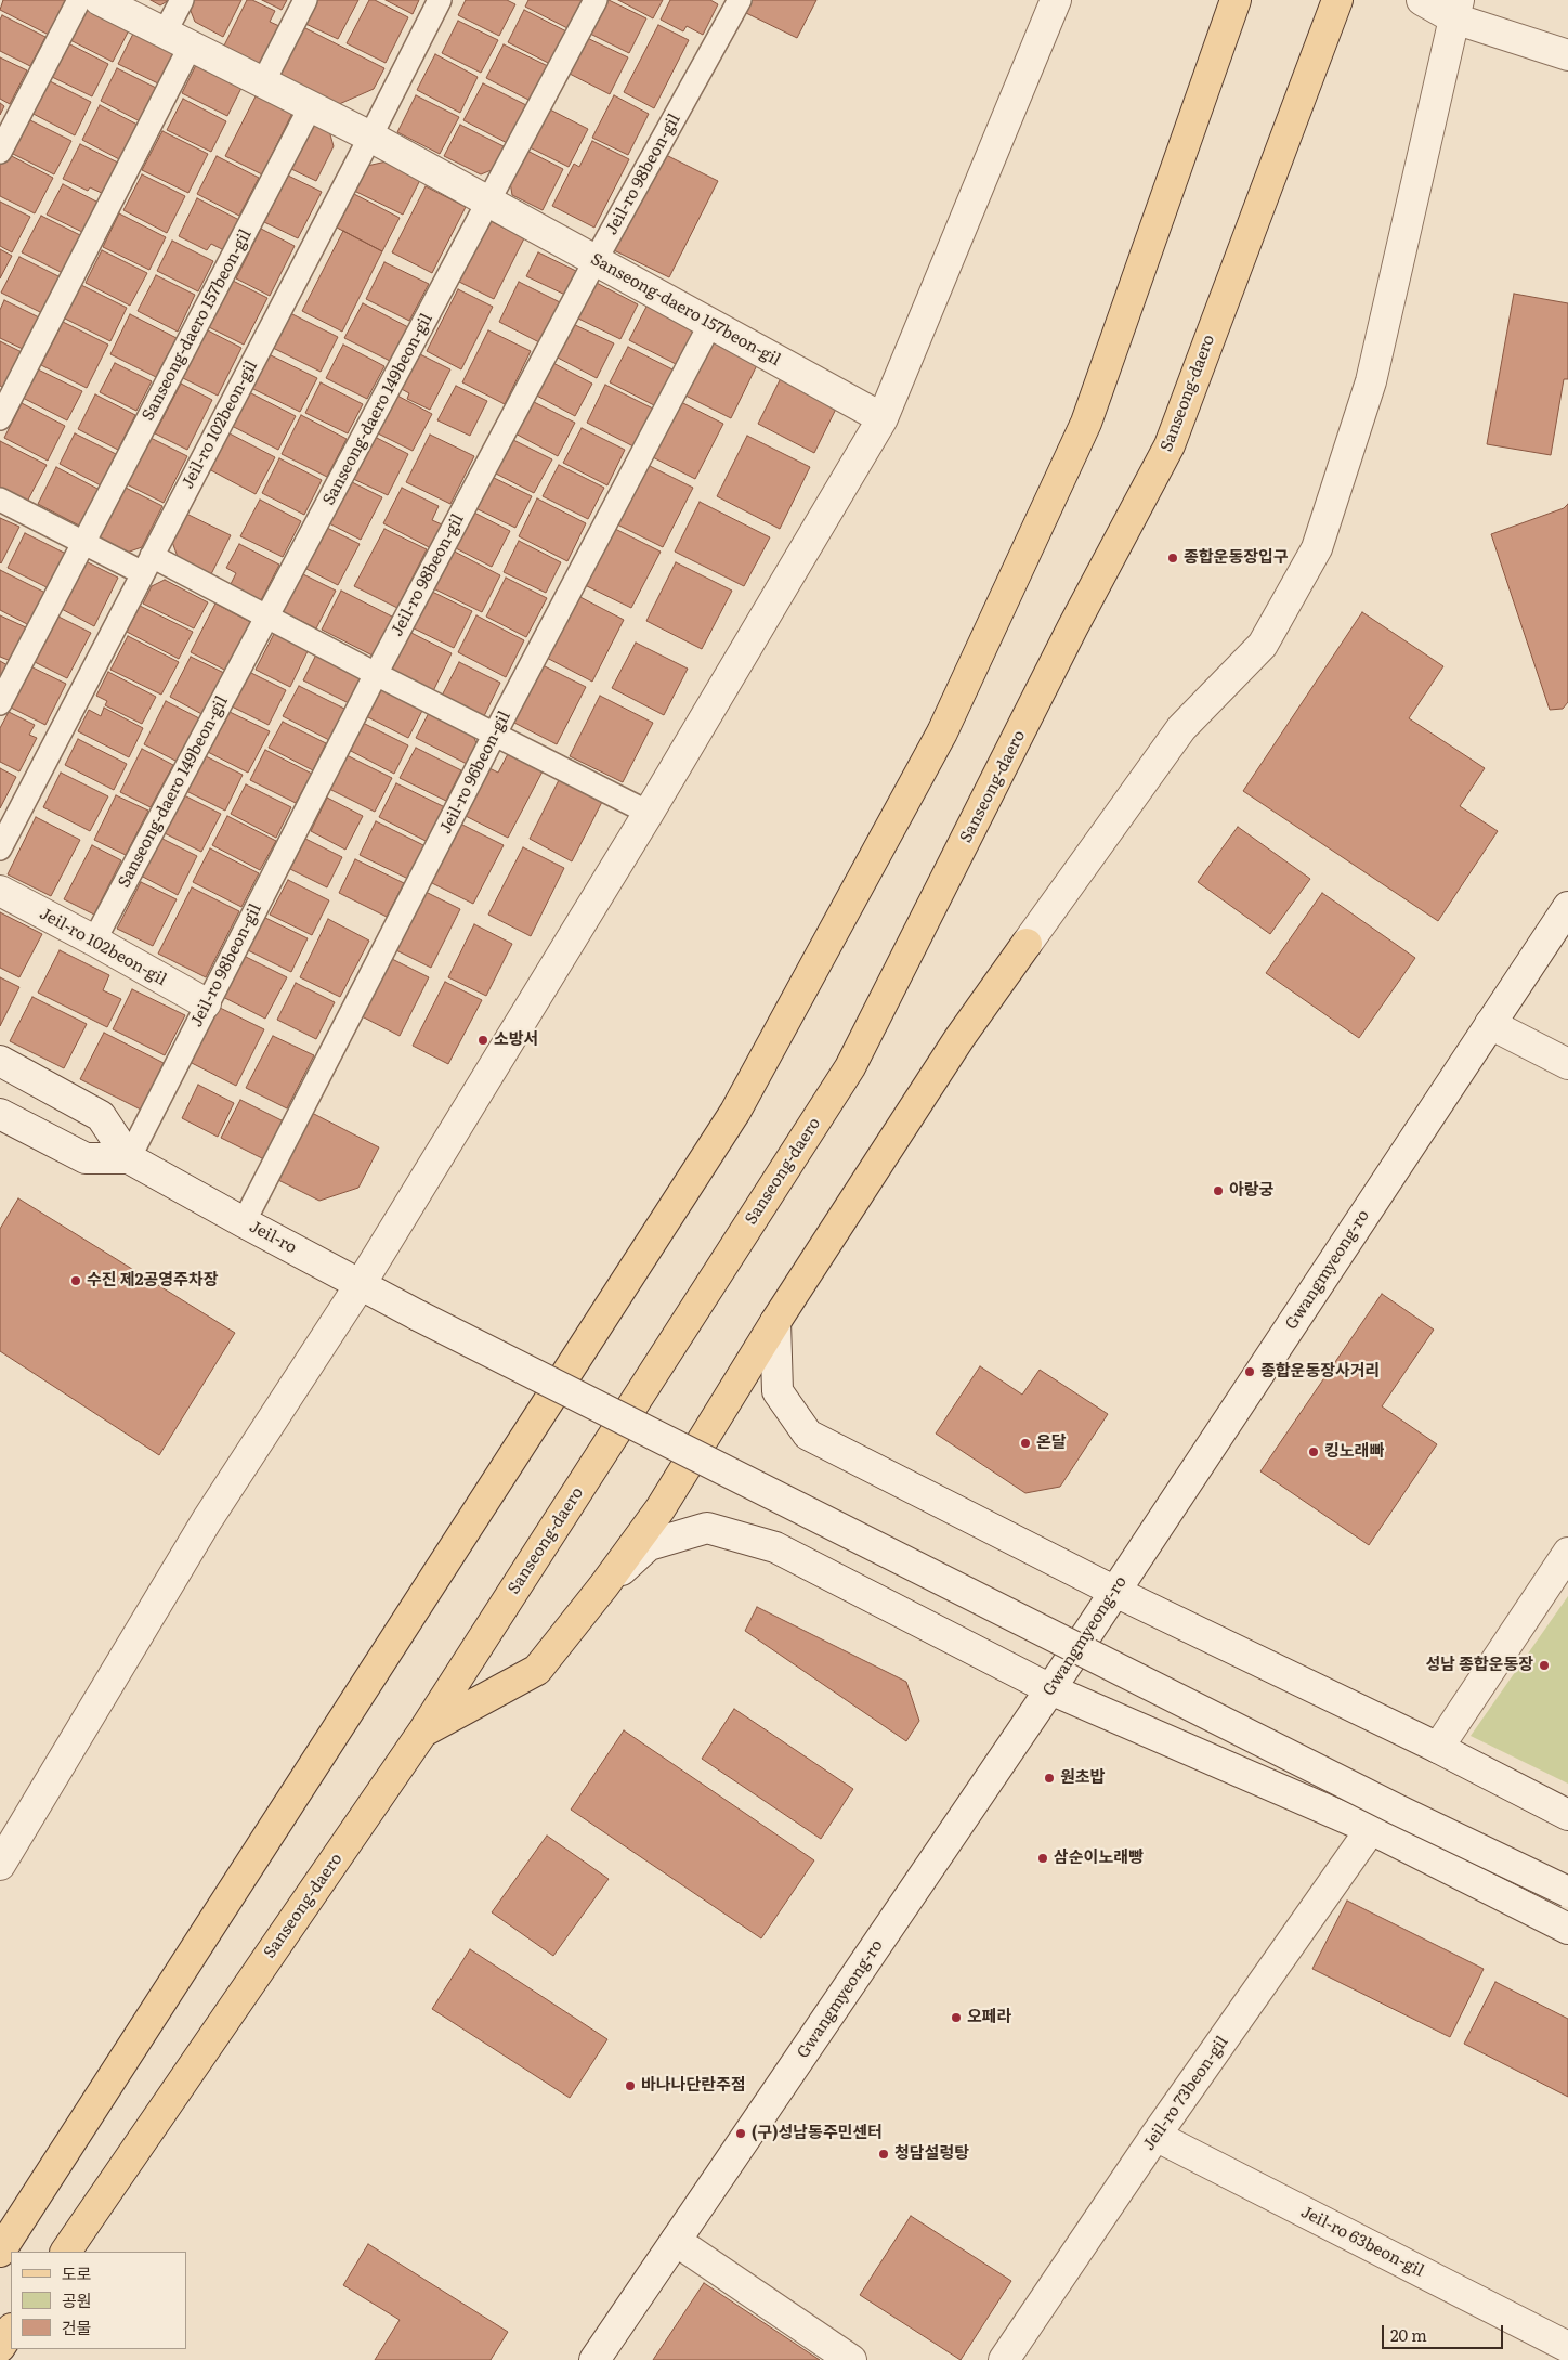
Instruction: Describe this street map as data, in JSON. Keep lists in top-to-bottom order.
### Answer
{
  "streets": {
    "main road": ["Sanseong-daero"],
    "street": [
      "Sanseong-daero 157beon-gil",
      "Jeil-ro 102beon-gil",
      "Jeil-ro",
      "Gwangmyeong-ro",
      "Jeil-ro 73beon-gil",
      "Jeil-ro 63beon-gil"
    ],
    "lane": ["Jeil-ro 98beon-gil", "Sanseong-daero 149beon-gil", "Jeil-ro 96beon-gil"]
  },
  "crossings": [
    ["Jeil-ro 98beon-gil", "Sanseong-daero 157beon-gil"],
    ["Jeil-ro 98beon-gil", "Jeil-ro 102beon-gil"],
    ["Jeil-ro 98beon-gil", "Jeil-ro"],
    ["Sanseong-daero 157beon-gil", "Sanseong-daero 149beon-gil"],
    ["Sanseong-daero 157beon-gil", "Jeil-ro 102beon-gil"],
    ["Sanseong-daero 157beon-gil", "Jeil-ro 96beon-gil"],
    ["Sanseong-daero 149beon-gil", "Jeil-ro 102beon-gil"],
    ["Jeil-ro 96beon-gil", "Jeil-ro"],
    ["Jeil-ro 73beon-gil", "Jeil-ro 63beon-gil"]
  ],
  "places": [
    "종합운동장입구",
    "소방서",
    "아랑궁",
    "수진 제2공영주차장",
    "종합운동장사거리",
    "온달",
    "킹노래빠",
    "성남 종합운동장",
    "원초밥",
    "삼순이노래빵",
    "오페라",
    "바나나단란주점",
    "(구)성남동주민센터",
    "청담설렁탕"
  ],
  "legend": ["도로", "공원", "건물"],
  "scale_bar": "20 m"
}
